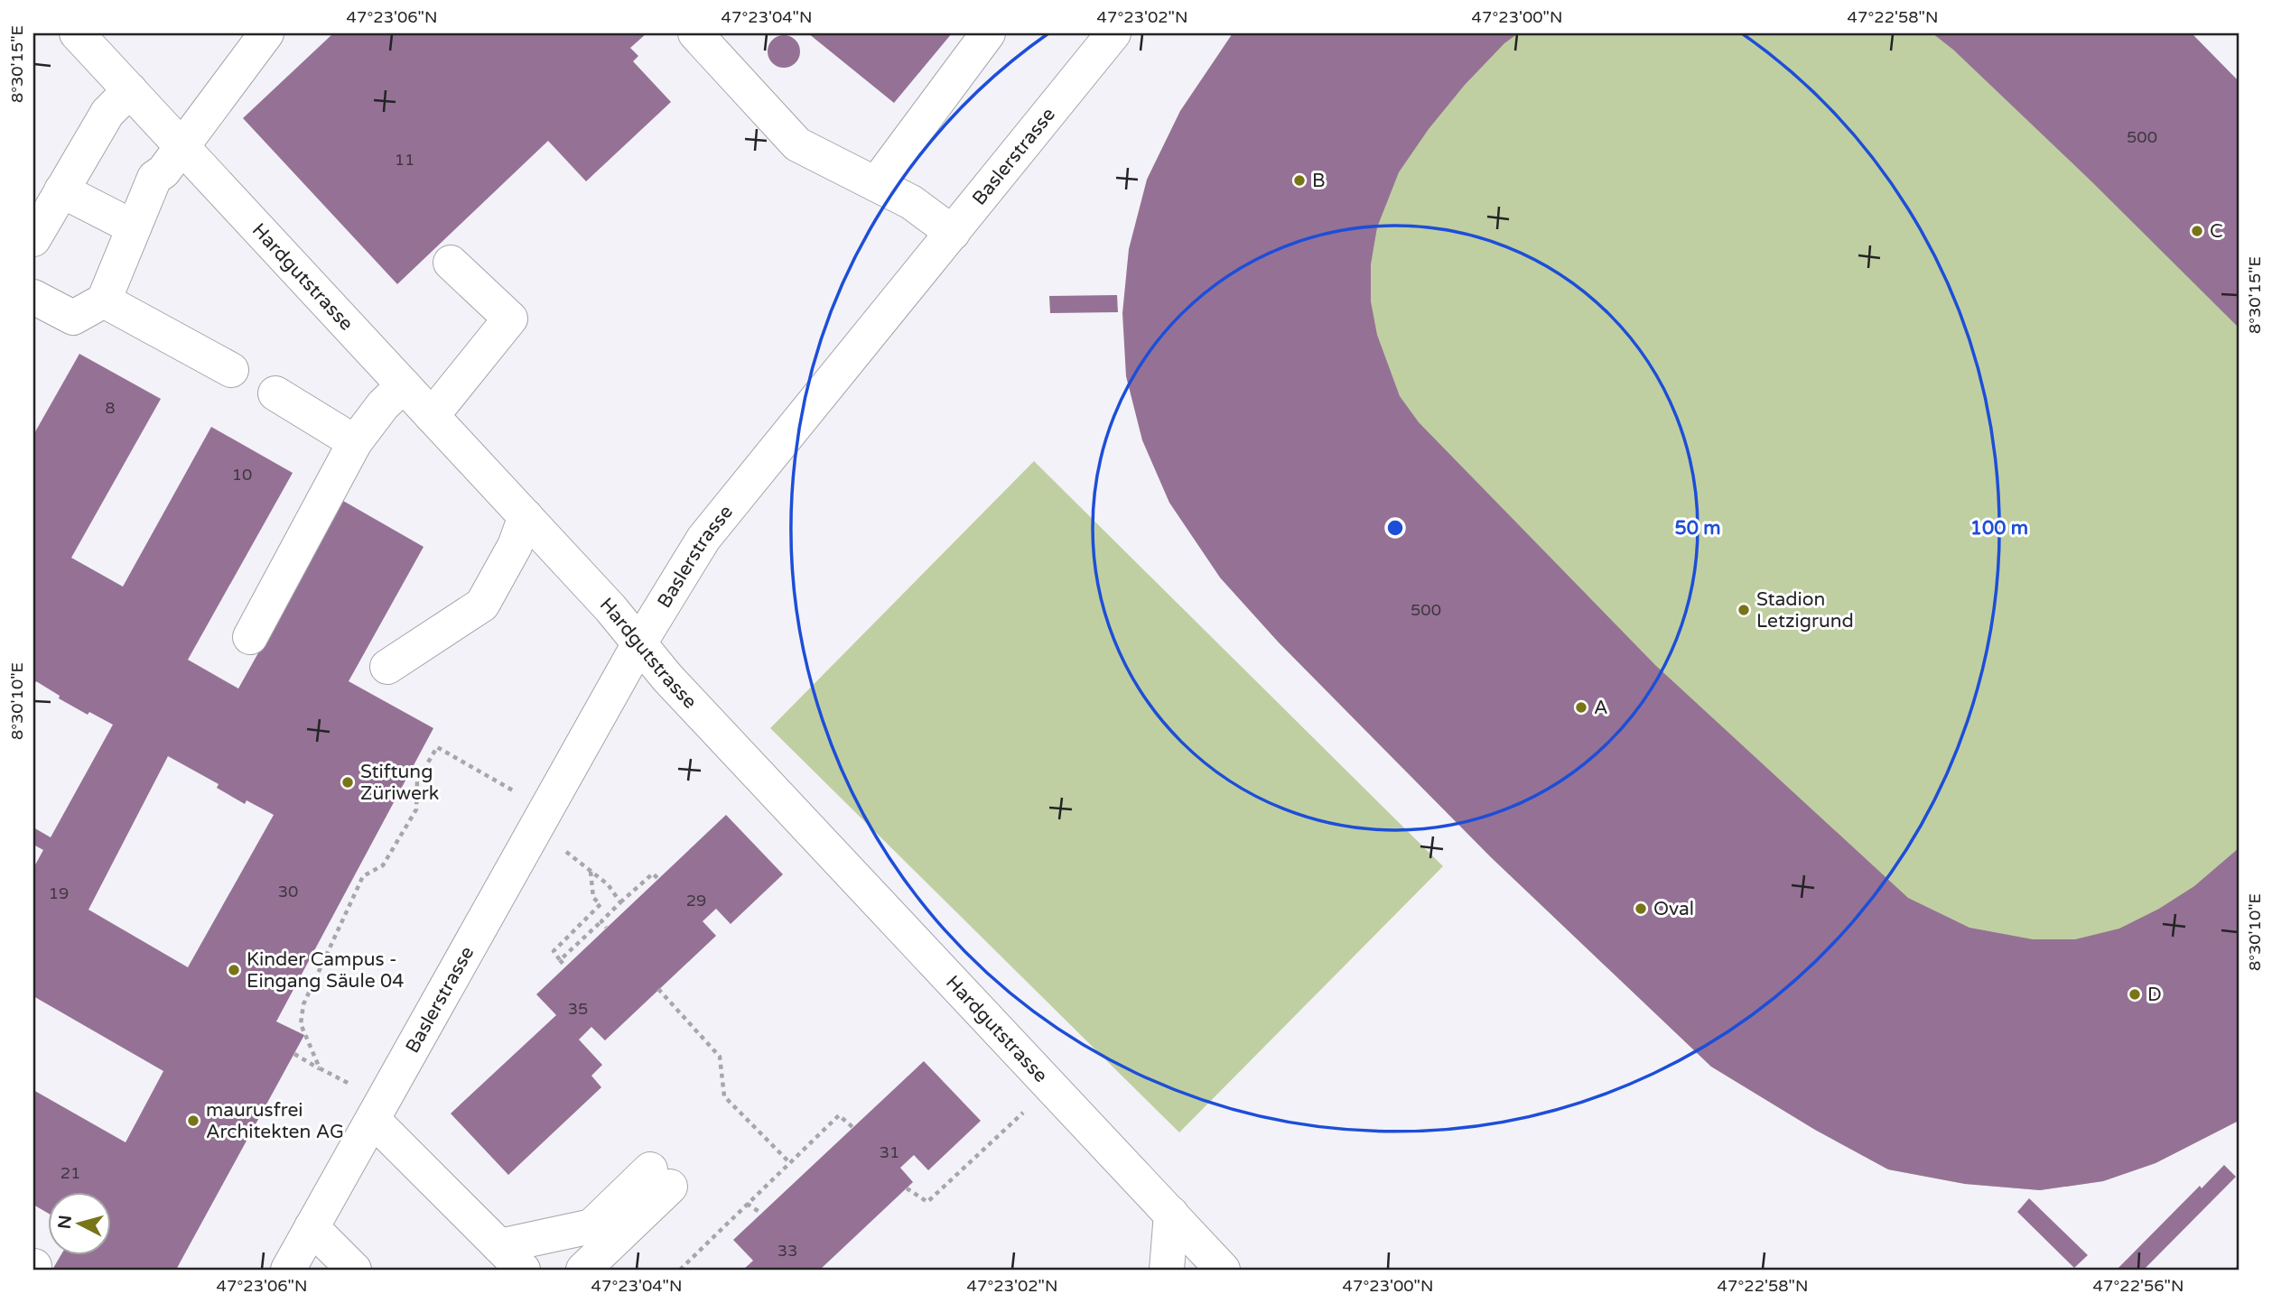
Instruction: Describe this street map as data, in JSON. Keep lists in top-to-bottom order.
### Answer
{
  "streets": {
    "street": ["Baslerstrasse", "Hardgutstrasse"]
  },
  "crossings": [
    ["Baslerstrasse", "Hardgutstrasse"]
  ],
  "places": [
    "B",
    "C",
    "Stadion Letzigrund",
    "A",
    "Stiftung Züriwerk",
    "Oval",
    "Kinder Campus - Eingang Säule 04",
    "D",
    "maurusfrei Architekten AG"
  ],
  "house_numbers": [
    "500",
    "11",
    "8",
    "10",
    "500",
    "30",
    "19",
    "29",
    "35",
    "31",
    "21",
    "33"
  ],
  "north": "left",
  "coordinates": [
    "47°23'06\"N",
    "47°23'04\"N",
    "47°23'02\"N",
    "47°23'00\"N",
    "47°22'58\"N",
    "8°30'15\"E",
    "8°30'10\"E",
    "47°22'56\"N"
  ],
  "rings": ["50 m", "100 m"]
}
